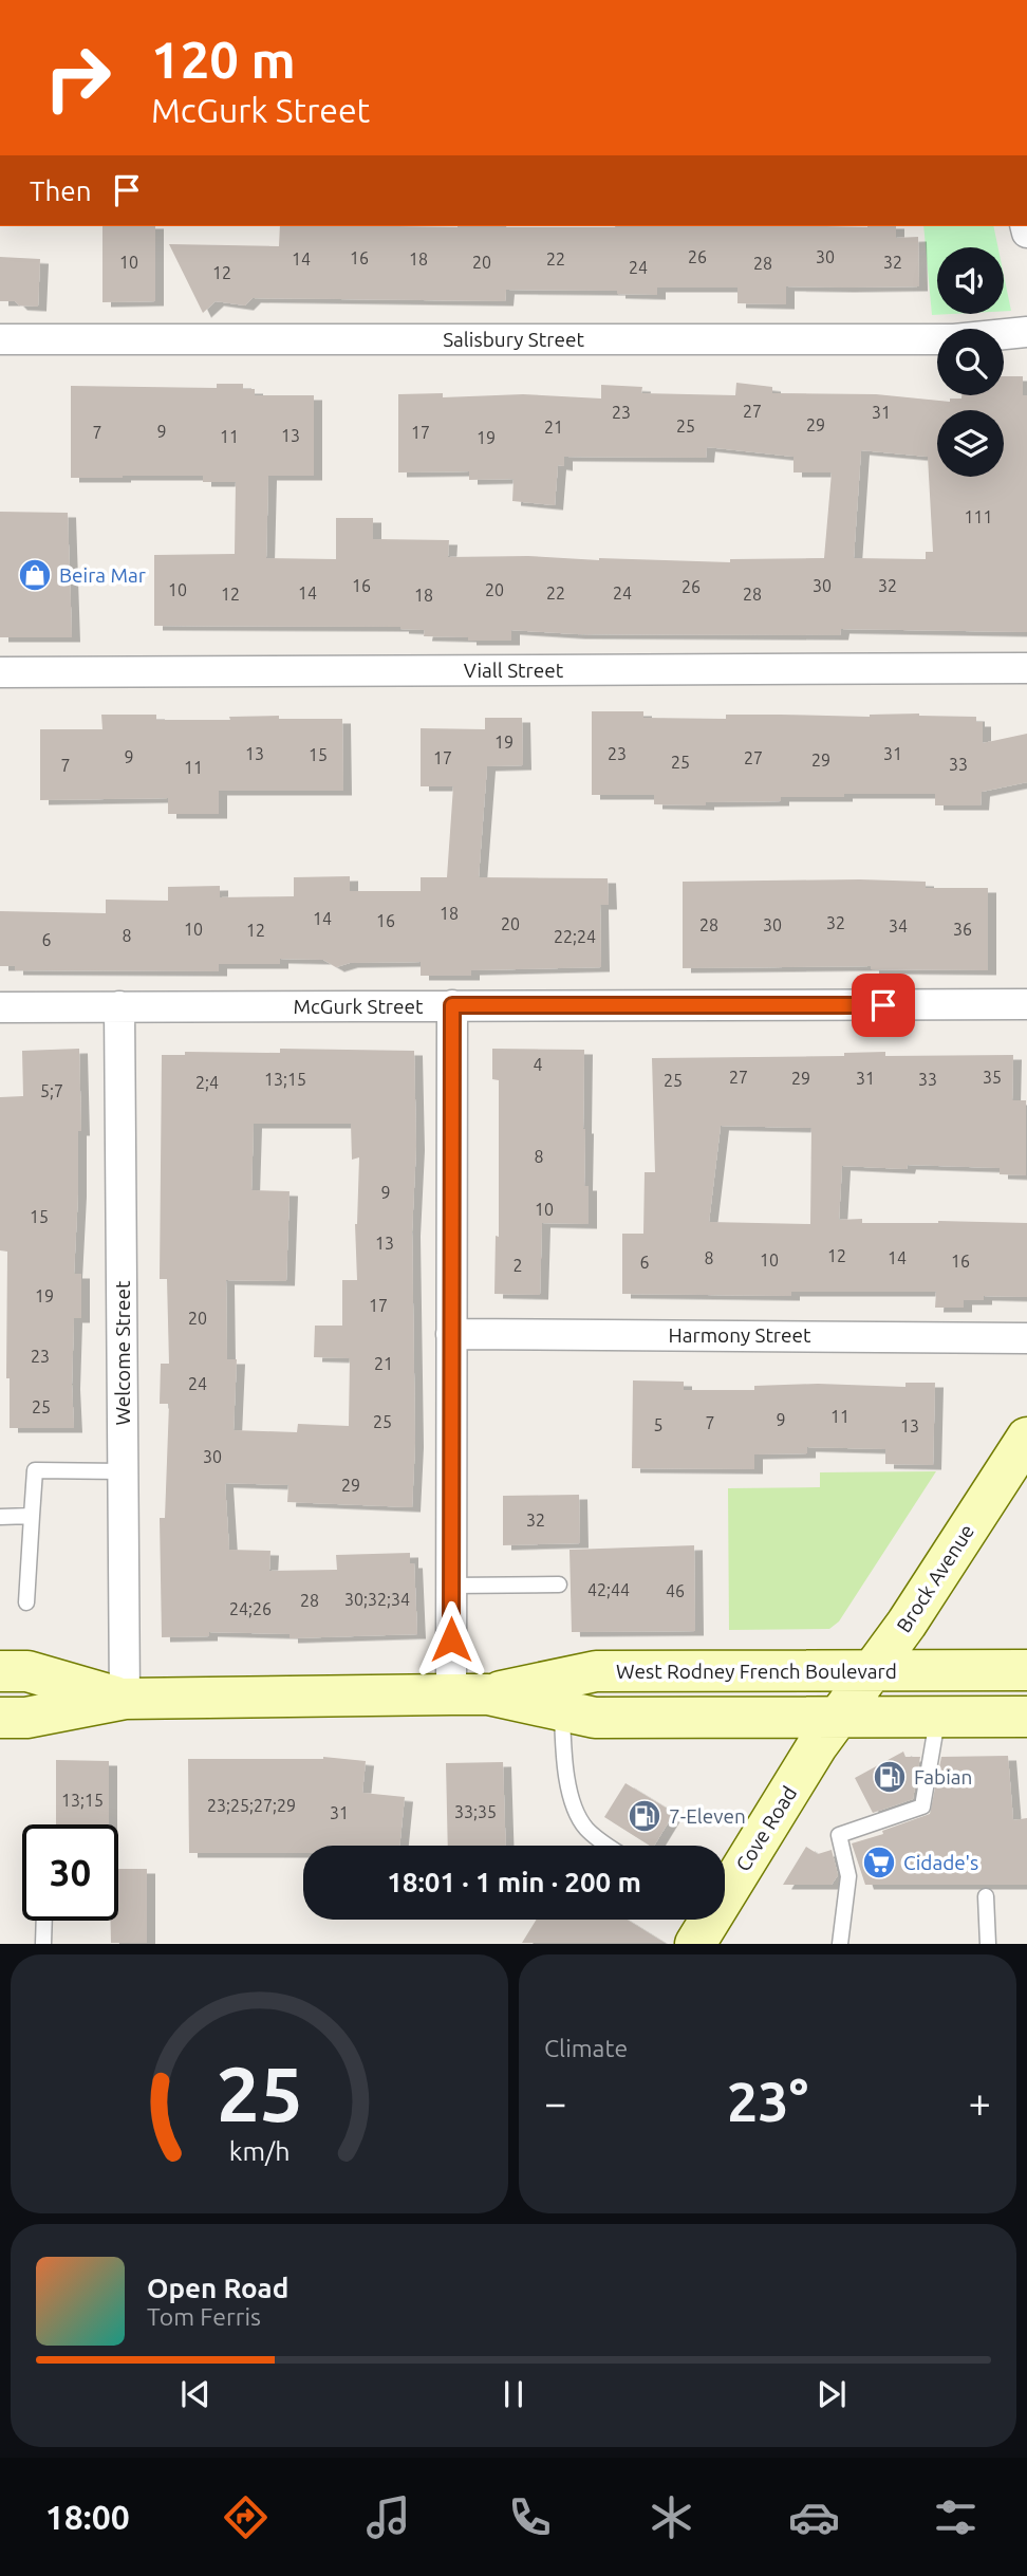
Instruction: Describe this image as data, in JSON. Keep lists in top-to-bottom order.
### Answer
{
  "streets": {
    "main road": ["Brock Avenue", "West Rodney French Boulevard", "Cove Road"],
    "street": [
      "Salisbury Street",
      "Viall Street",
      "McGurk Street",
      "Harmony Street",
      "Welcome Street"
    ]
  },
  "crossings": [
    ["McGurk Street", "Welcome Street"],
    ["Welcome Street", "West Rodney French Boulevard"],
    ["Brock Avenue", "West Rodney French Boulevard"],
    ["Brock Avenue", "Cove Road"],
    ["West Rodney French Boulevard", "Cove Road"]
  ],
  "places": {
    "shop": ["Beira Mar"],
    "fuel station": ["Fabian", "7-Eleven"],
    "supermarket": ["Cidade's"]
  },
  "house_numbers": [
    "26",
    "30",
    "16",
    "14",
    "18",
    "22",
    "10",
    "20",
    "32",
    "28",
    "24",
    "12",
    "27",
    "23",
    "31",
    "29",
    "25",
    "21",
    "9",
    "7",
    "17",
    "13",
    "11",
    "19",
    "111",
    "16",
    "30",
    "32",
    "26",
    "10",
    "20",
    "14",
    "22",
    "24",
    "12",
    "28",
    "18",
    "19",
    "13",
    "23",
    "31",
    "15",
    "9",
    "17",
    "27",
    "29",
    "25",
    "33",
    "7",
    "11",
    "18",
    "14",
    "16",
    "32",
    "20",
    "28",
    "30",
    "34",
    "10",
    "36",
    "12",
    "8",
    "22;24",
    "6",
    "4",
    "27",
    "35",
    "29",
    "31",
    "13;15",
    "33",
    "25",
    "2;4",
    "5;7",
    "8",
    "9",
    "10",
    "15",
    "13",
    "12",
    "8",
    "14",
    "10",
    "16",
    "6",
    "2",
    "19",
    "17",
    "20",
    "23",
    "21",
    "24",
    "25",
    "11",
    "9",
    "25",
    "7",
    "5",
    "13",
    "30",
    "29",
    "32",
    "42;44",
    "46",
    "30;32;34",
    "28",
    "24;26",
    "13;15",
    "23;25;27;29",
    "33;35",
    "31"
  ],
  "page": {
    "turn": ["120 m", "McGurk Street"],
    "then": "Then",
    "limit": "30",
    "trip": "18:01 · 1 min · 200 m",
    "tile": "Climate",
    "heat": ["−", "23°", "+"],
    "song": ["Open Road", "Tom Ferris"],
    "tabs": "18:00",
    "gauge": ["25", "km/h"]
  }
}
